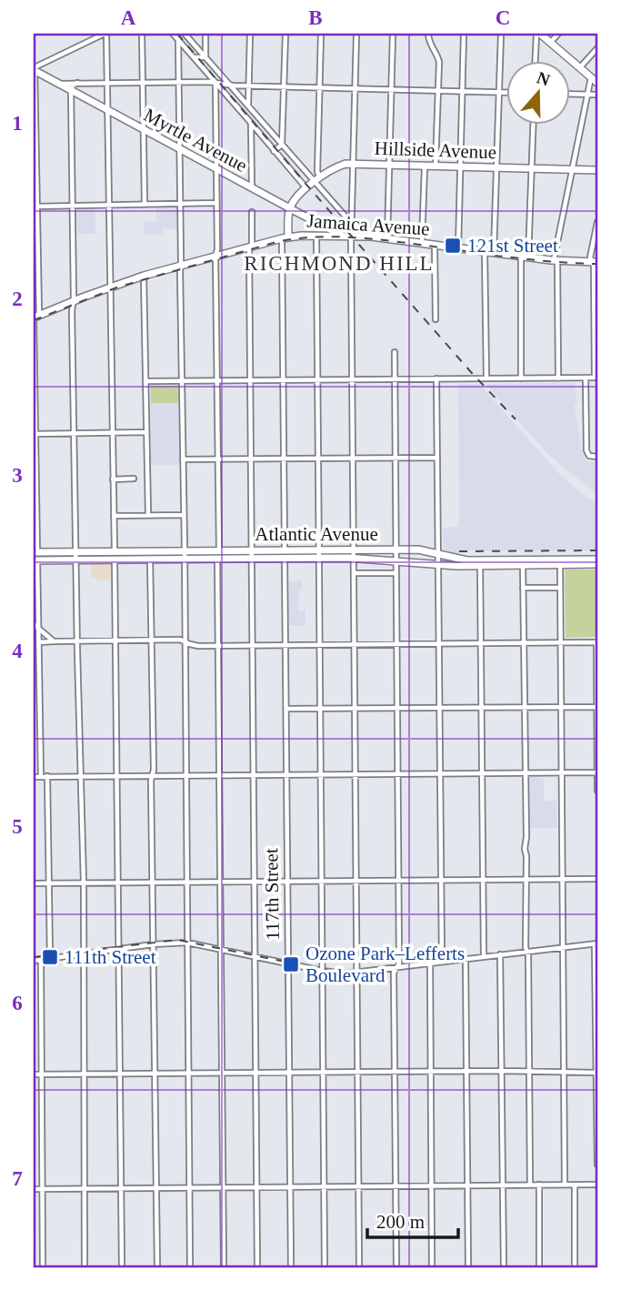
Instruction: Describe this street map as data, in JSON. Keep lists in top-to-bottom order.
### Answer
{
  "streets": {
    "main road": [
      "Myrtle Avenue",
      "Hillside Avenue",
      "Jamaica Avenue",
      "Atlantic Avenue",
      "117th Street"
    ]
  },
  "crossings": [
    ["Myrtle Avenue", "Hillside Avenue"],
    ["Myrtle Avenue", "Jamaica Avenue"],
    ["Myrtle Avenue", "117th Street"],
    ["Hillside Avenue", "117th Street"],
    ["Jamaica Avenue", "117th Street"],
    ["Atlantic Avenue", "117th Street"]
  ],
  "districts": ["RICHMOND HILL"],
  "places": {
    "transit": ["121st Street", "111th Street", "Ozone Park–Lefferts Boulevard"]
  },
  "scale_bar": "200 m",
  "north": "top",
  "grid": {
    "columns": ["A", "B", "C"],
    "rows": [
      "1",
      "2",
      "3",
      "4",
      "5",
      "6",
      "7"
    ]
  }
}
